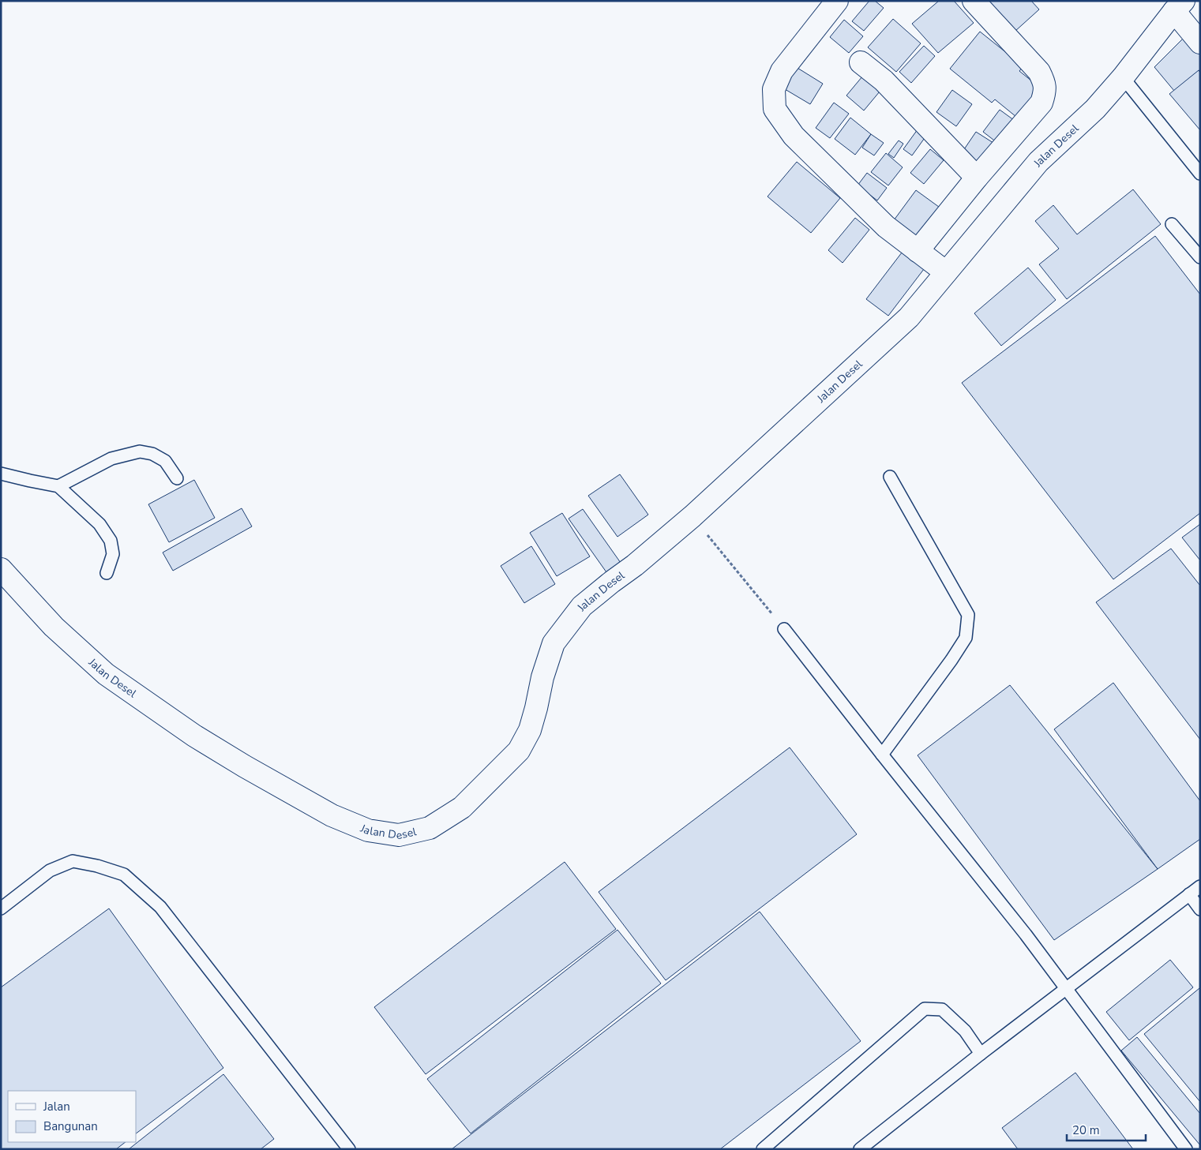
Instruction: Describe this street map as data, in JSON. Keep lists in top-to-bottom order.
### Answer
{
  "streets": {
    "street": ["Jalan Desel"]
  },
  "legend": ["Jalan", "Bangunan"],
  "scale_bar": "20 m"
}
